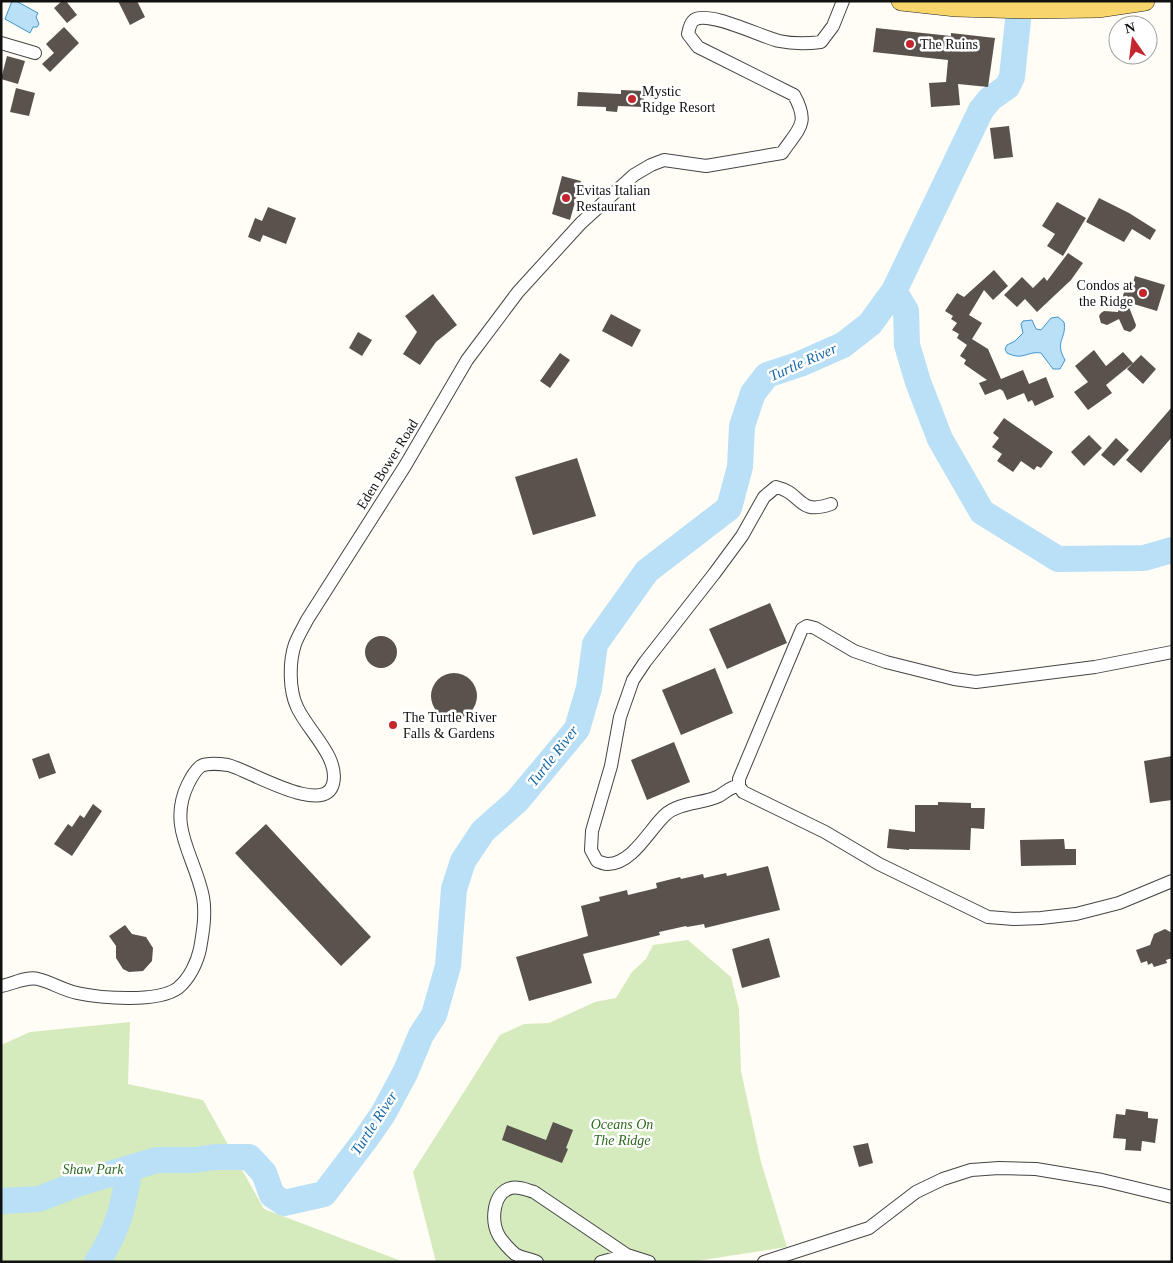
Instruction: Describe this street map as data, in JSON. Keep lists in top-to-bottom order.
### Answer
{
  "streets": {
    "street": ["Eden Bower Road"]
  },
  "water": ["Turtle River"],
  "parks": ["Oceans On The Ridge", "Shaw Park"],
  "places": [
    "The Ruins",
    "Mystic Ridge Resort",
    "Evitas Italian Restaurant",
    "Condos at the Ridge",
    "The Turtle River Falls & Gardens"
  ],
  "north": "top"
}
